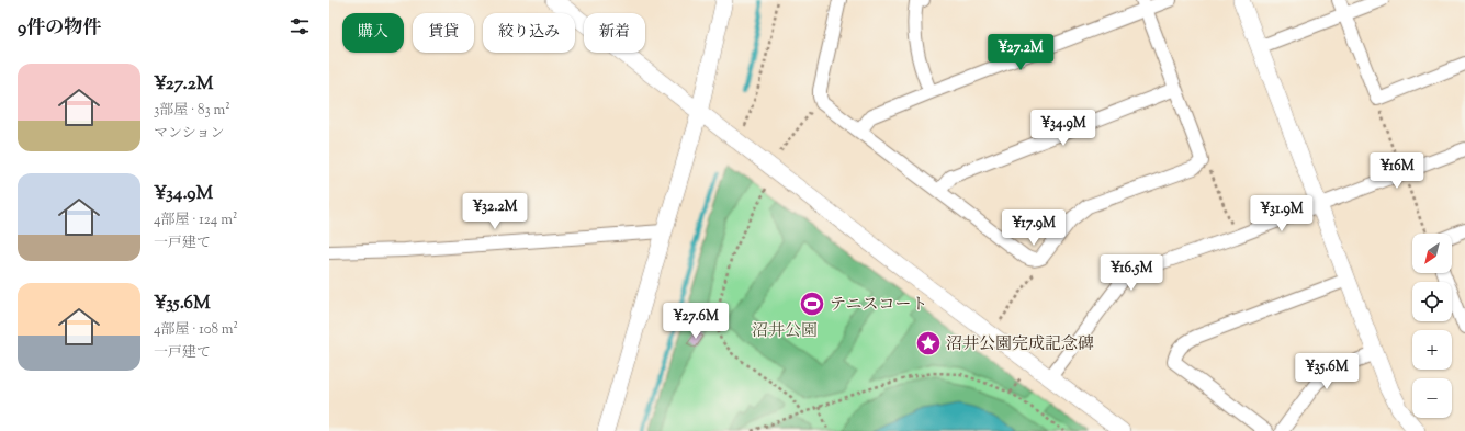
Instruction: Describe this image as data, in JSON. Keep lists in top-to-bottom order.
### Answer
{
  "parks": ["沼井公園"],
  "places": {
    "sports": ["テニスコート"],
    "place": ["沼井公園完成記念碑"]
  },
  "north": "bottom left",
  "page": {
    "heading": "9件の物件",
    "chip": [
      "購入",
      "賃貸",
      "絞り込み",
      "新着"
    ],
    "price": [
      "¥27.2M",
      "¥34.9M",
      "¥16M",
      "¥32.2M",
      "¥31.9M",
      "¥17.9M",
      "¥16.5M",
      "¥27.6M",
      "¥35.6M"
    ],
    "list": [
      {
        "name": "¥27.2M",
        "note": "3部屋 · 83 m² · マンション"
      },
      {
        "name": "¥34.9M",
        "note": "4部屋 · 124 m² · 一戸建て"
      },
      {
        "name": "¥35.6M",
        "note": "4部屋 · 108 m² · 一戸建て"
      }
    ],
    "map_buttons": ["+", "−"]
  }
}
